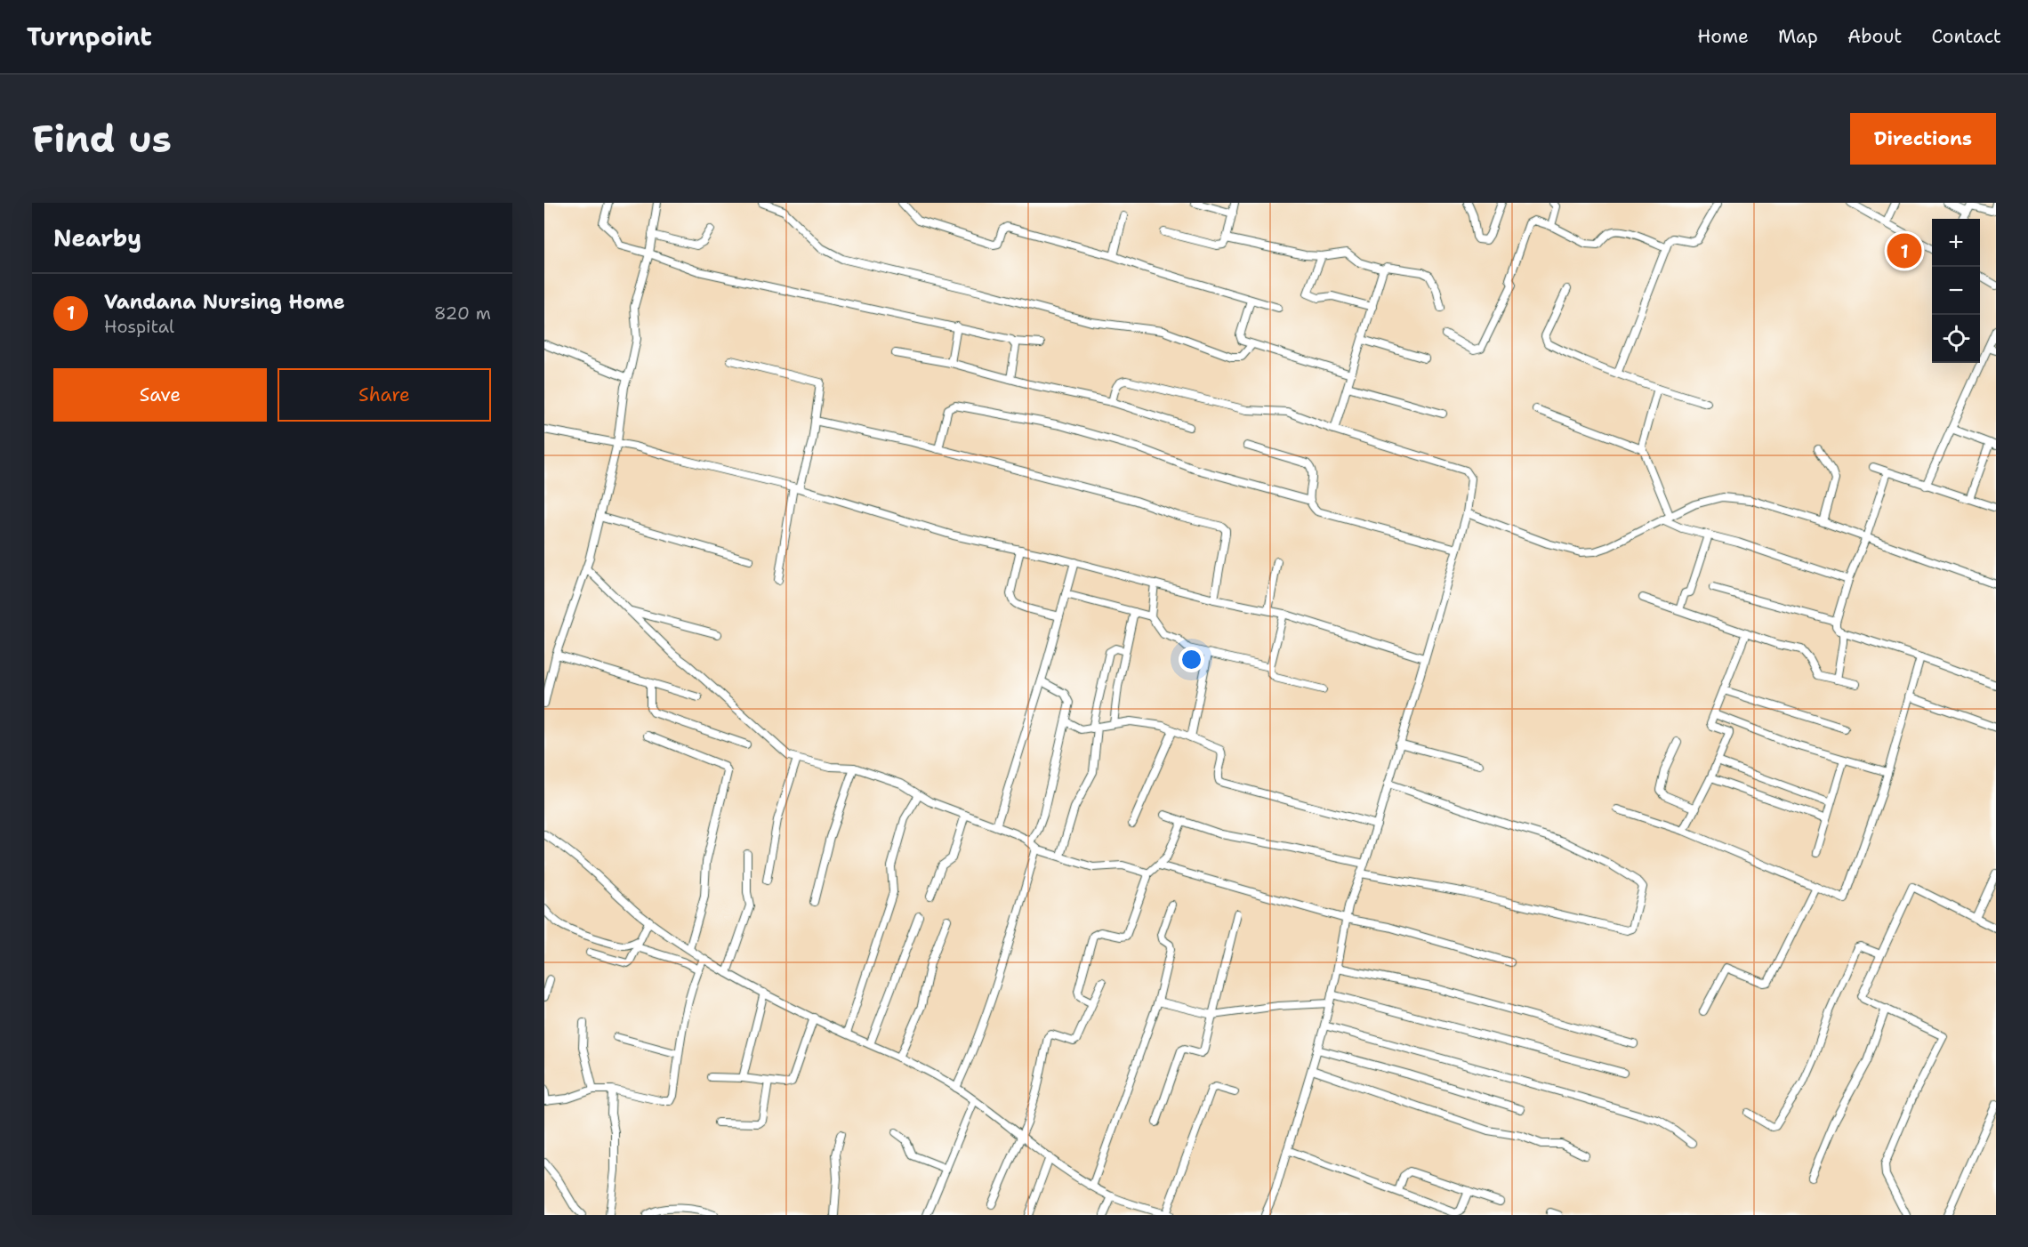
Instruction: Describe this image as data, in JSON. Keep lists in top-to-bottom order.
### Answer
{
  "page": {
    "header": "Turnpoint",
    "nav": [
      "Home",
      "Map",
      "About",
      "Contact"
    ],
    "buttons": [
      "Directions",
      ["Save", "Share"]
    ],
    "title": "Find us",
    "heading": "Nearby",
    "map_buttons": ["+", "−"],
    "pins": "1",
    "list": [
      {
        "mark": "1",
        "name": "Vandana Nursing Home",
        "note": "Hospital",
        "value": "820 m"
      }
    ]
  }
}
